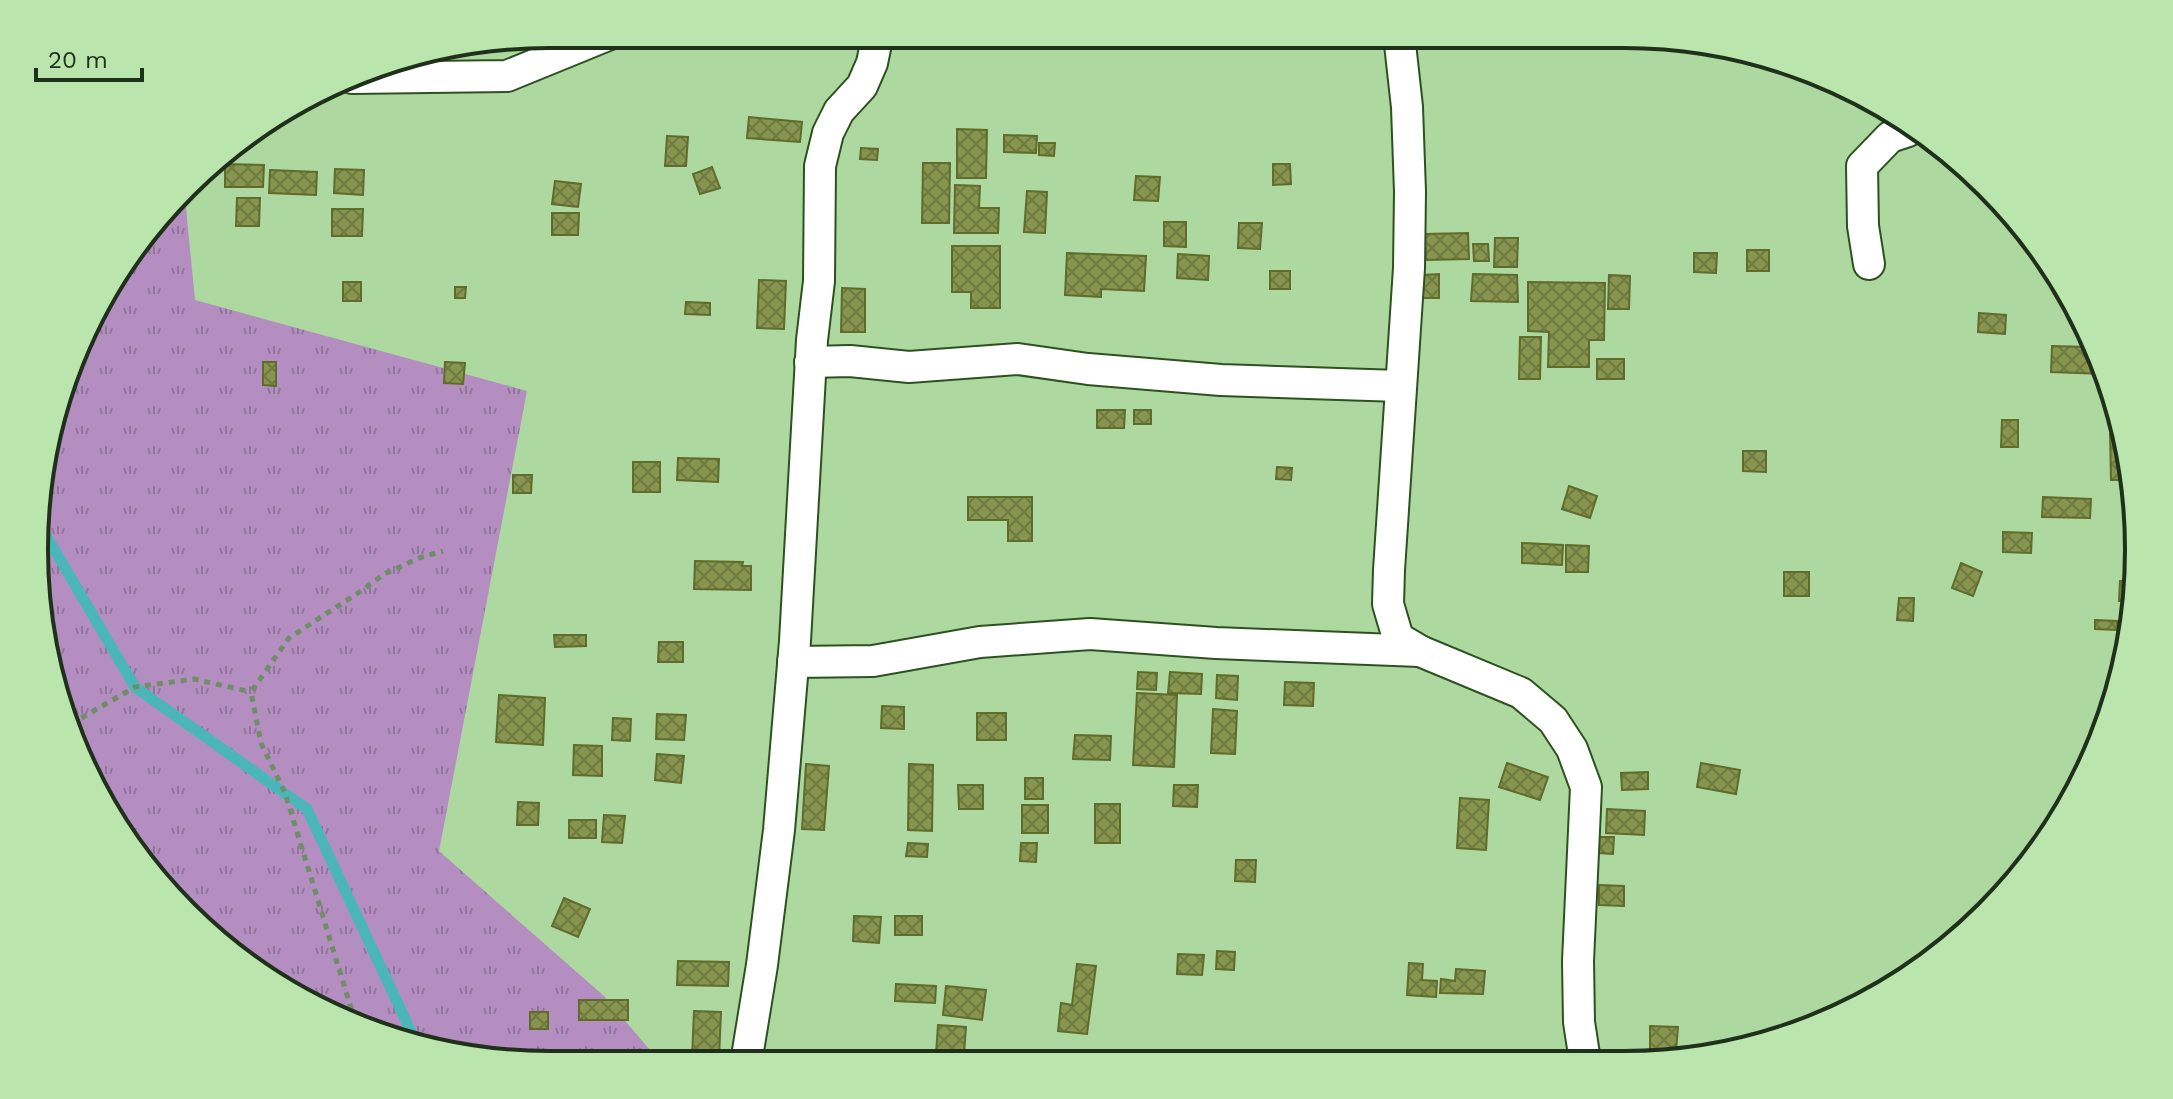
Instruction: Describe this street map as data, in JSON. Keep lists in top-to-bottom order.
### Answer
{
  "scale_bar": "20 m"
}
